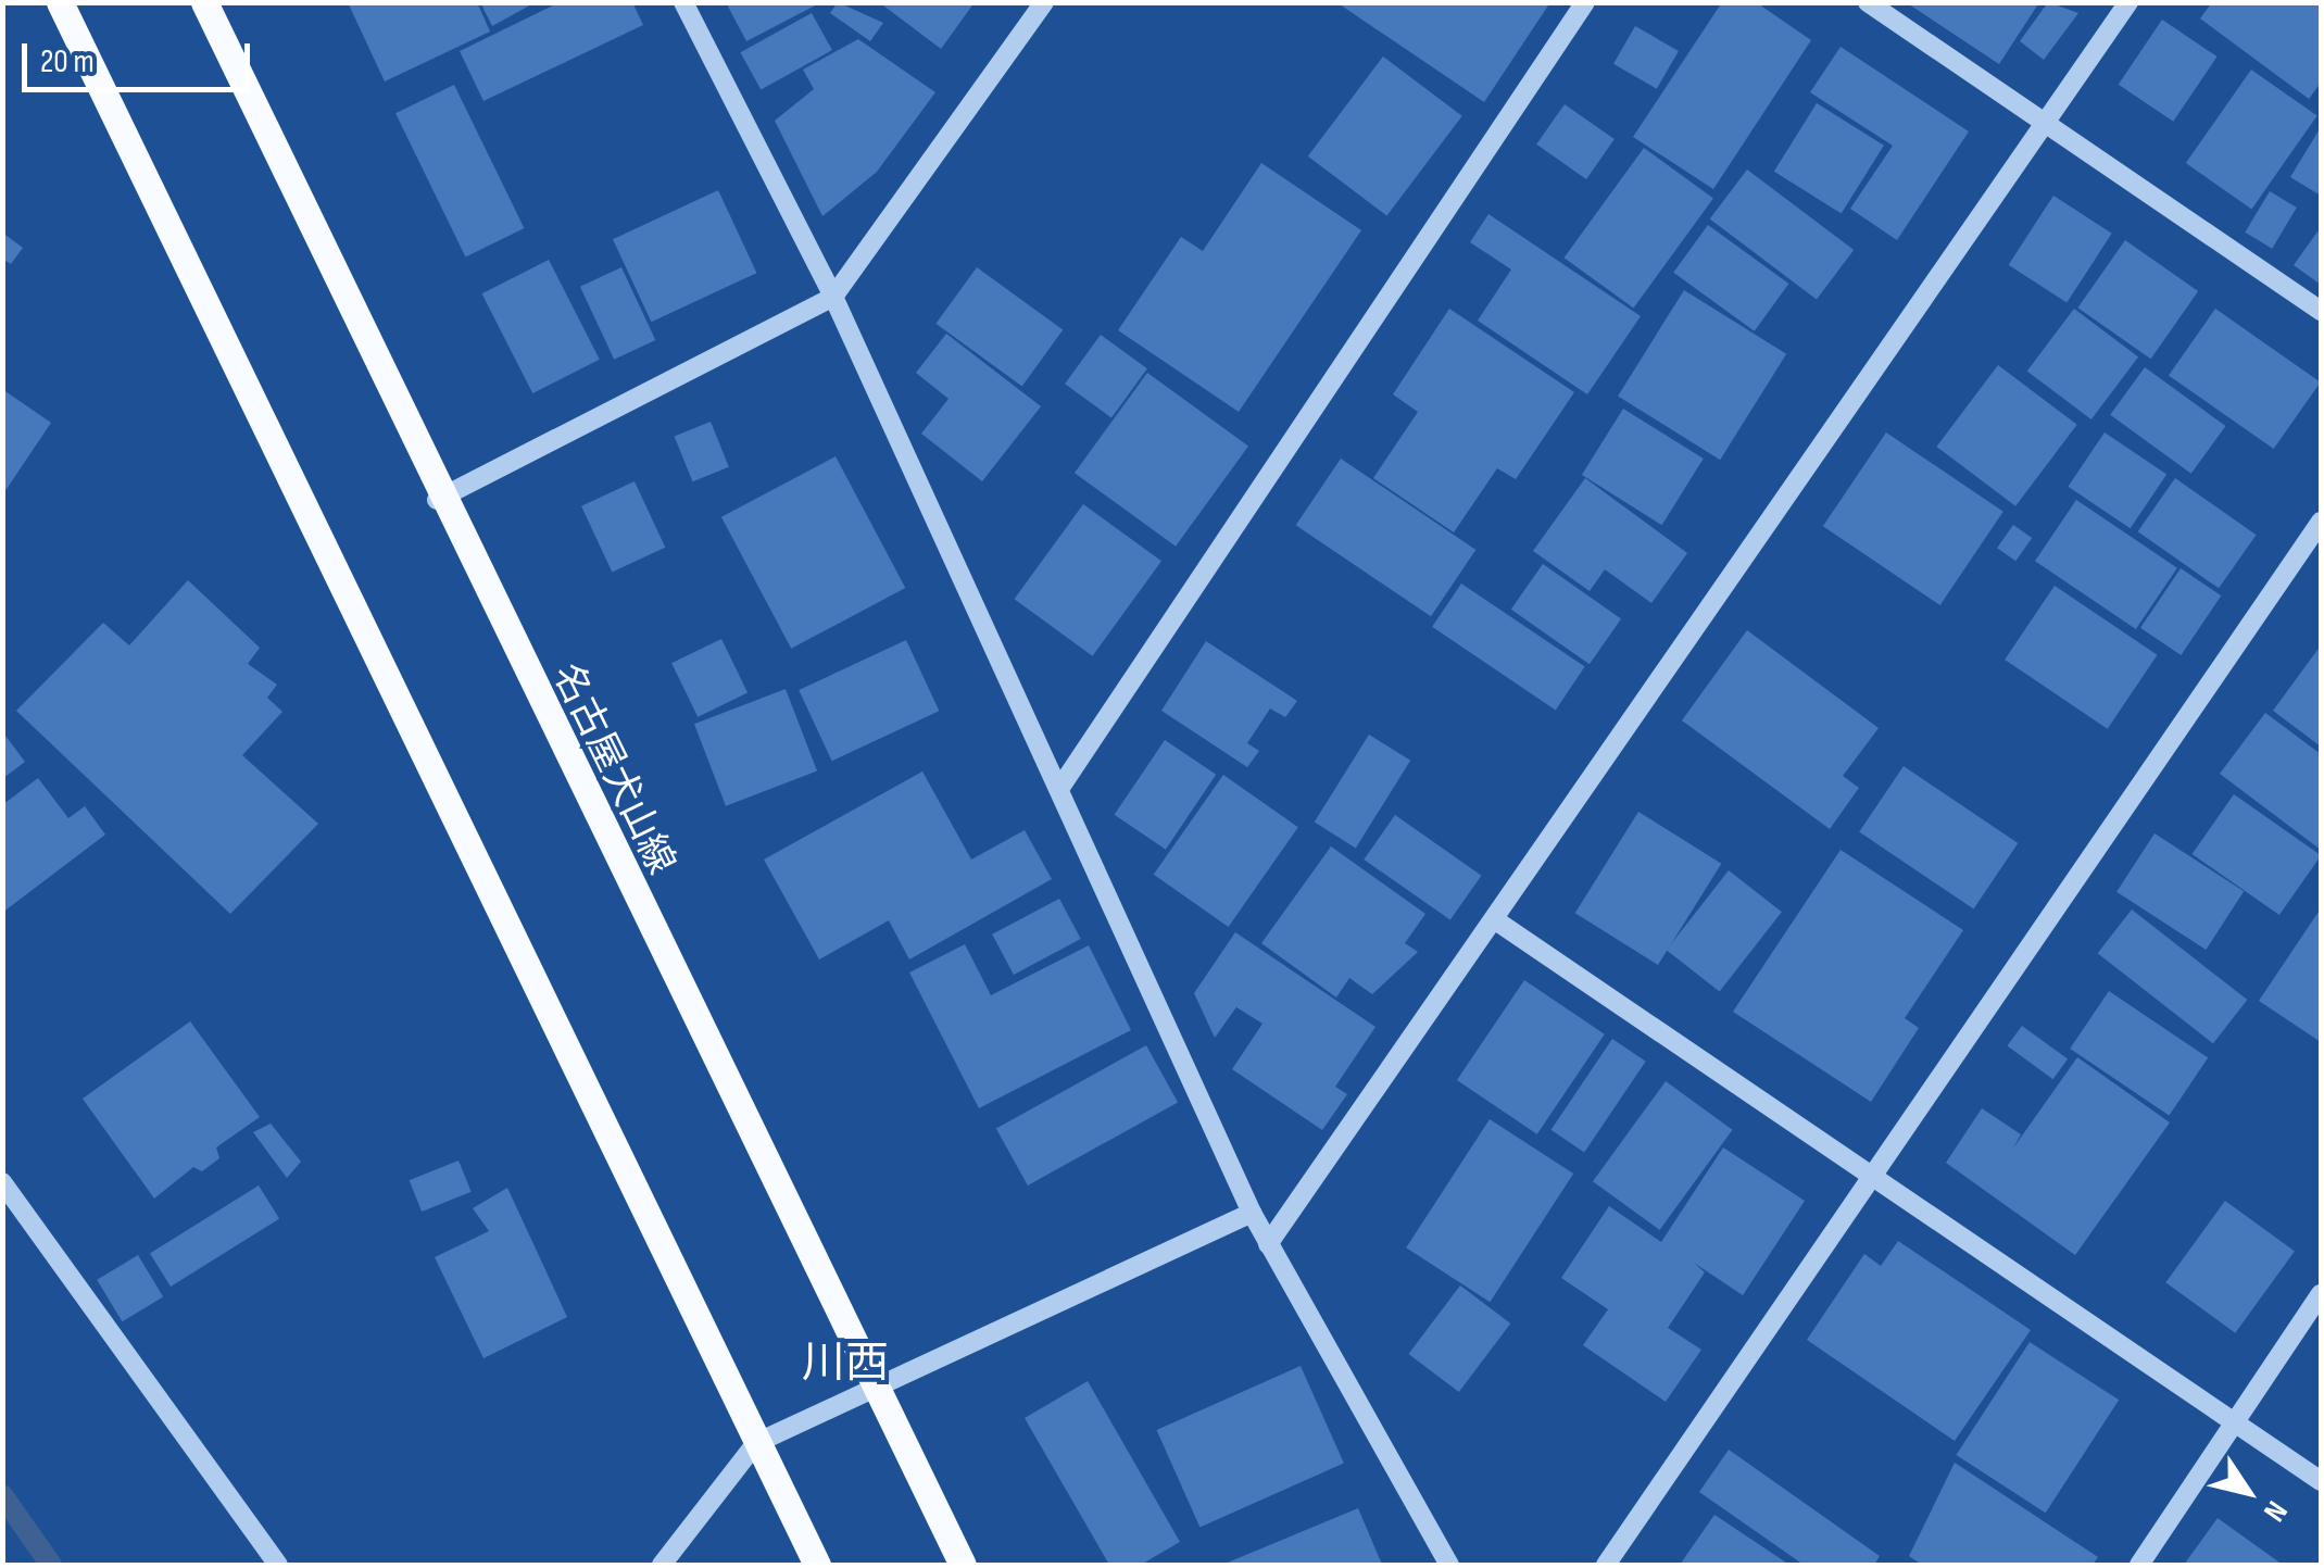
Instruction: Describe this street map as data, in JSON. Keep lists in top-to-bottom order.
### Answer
{
  "streets": {
    "main road": ["名古屋犬山線"]
  },
  "districts": ["川西"],
  "scale_bar": "20 m",
  "north": "bottom right"
}
